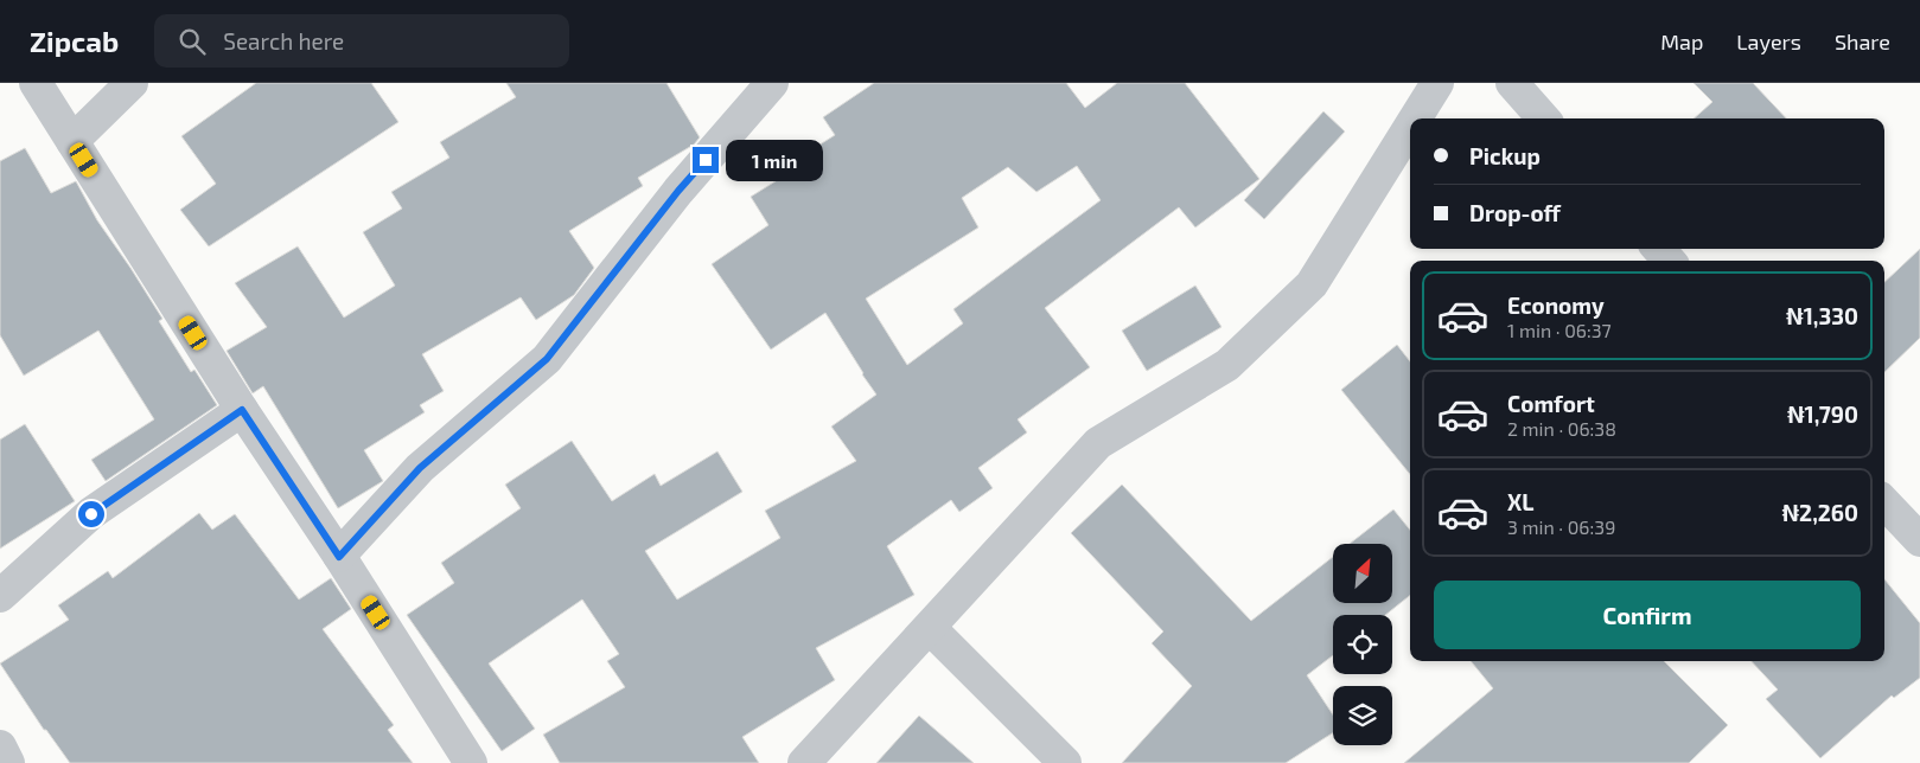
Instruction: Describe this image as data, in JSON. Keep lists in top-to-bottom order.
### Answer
{
  "north": "top right",
  "page": {
    "header": "Zipcab",
    "search": "Search here",
    "nav": ["Map", "Layers", "Share"],
    "banner": ["Pickup", "Drop-off"],
    "bubble": "1 min",
    "list": [
      {
        "name": "Economy",
        "note": "1 min · 06:37",
        "value": "₦1,330"
      },
      {
        "name": "Comfort",
        "note": "2 min · 06:38",
        "value": "₦1,790"
      },
      {
        "name": "XL",
        "note": "3 min · 06:39",
        "value": "₦2,260"
      }
    ],
    "buttons": "Confirm"
  }
}
